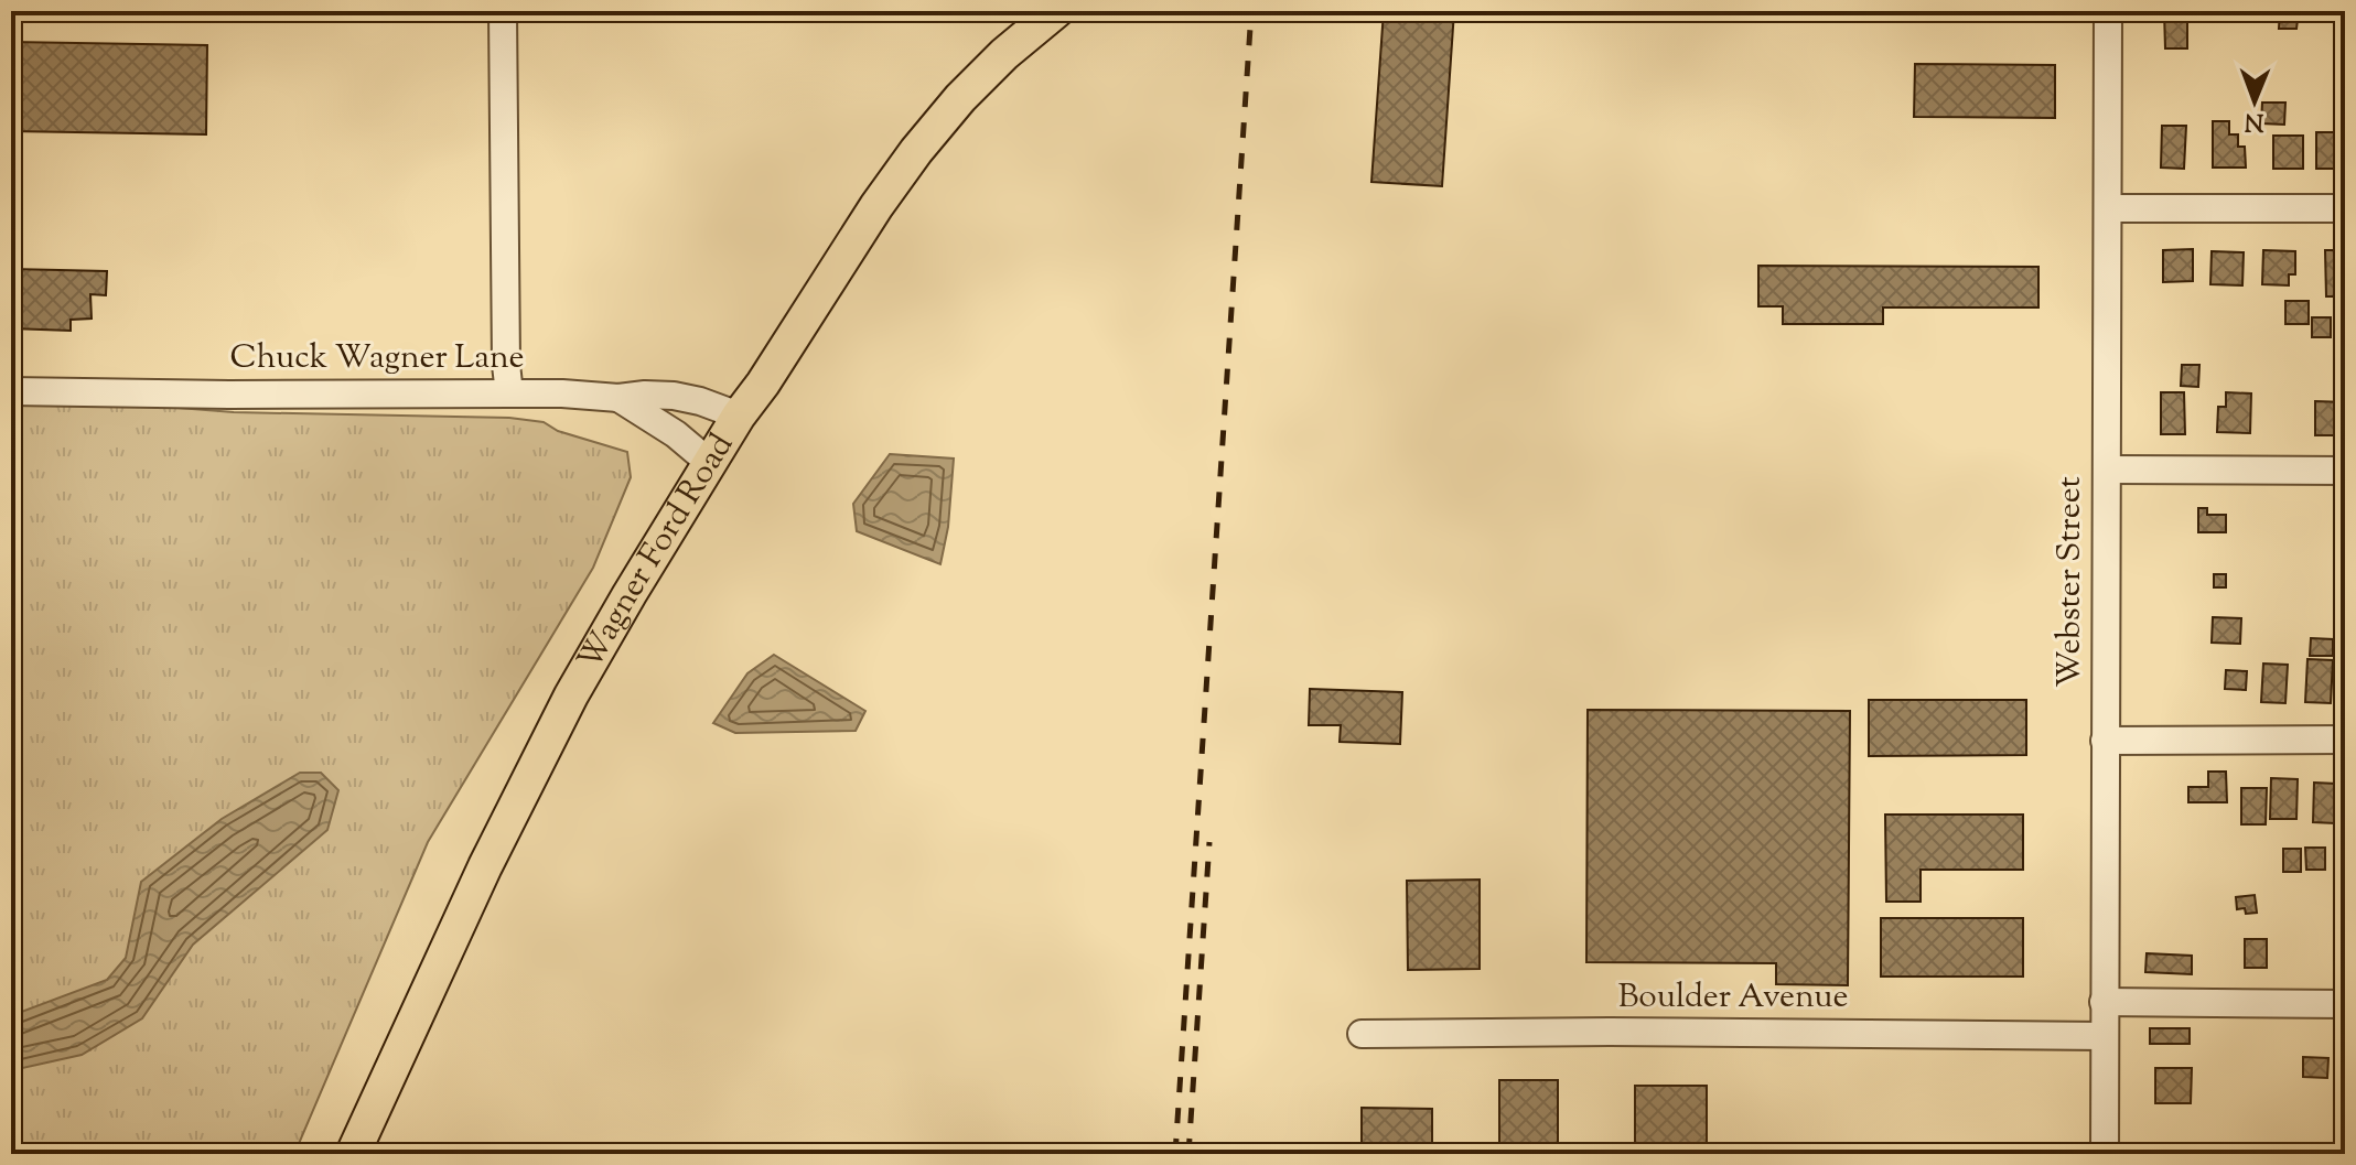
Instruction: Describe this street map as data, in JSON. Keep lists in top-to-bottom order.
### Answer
{
  "streets": {
    "main road": ["Wagner Ford Road"],
    "street": ["Chuck Wagner Lane", "Webster Street", "Boulder Avenue"]
  },
  "crossings": [
    ["Chuck Wagner Lane", "Wagner Ford Road"],
    ["Webster Street", "Boulder Avenue"]
  ],
  "north": "bottom"
}
